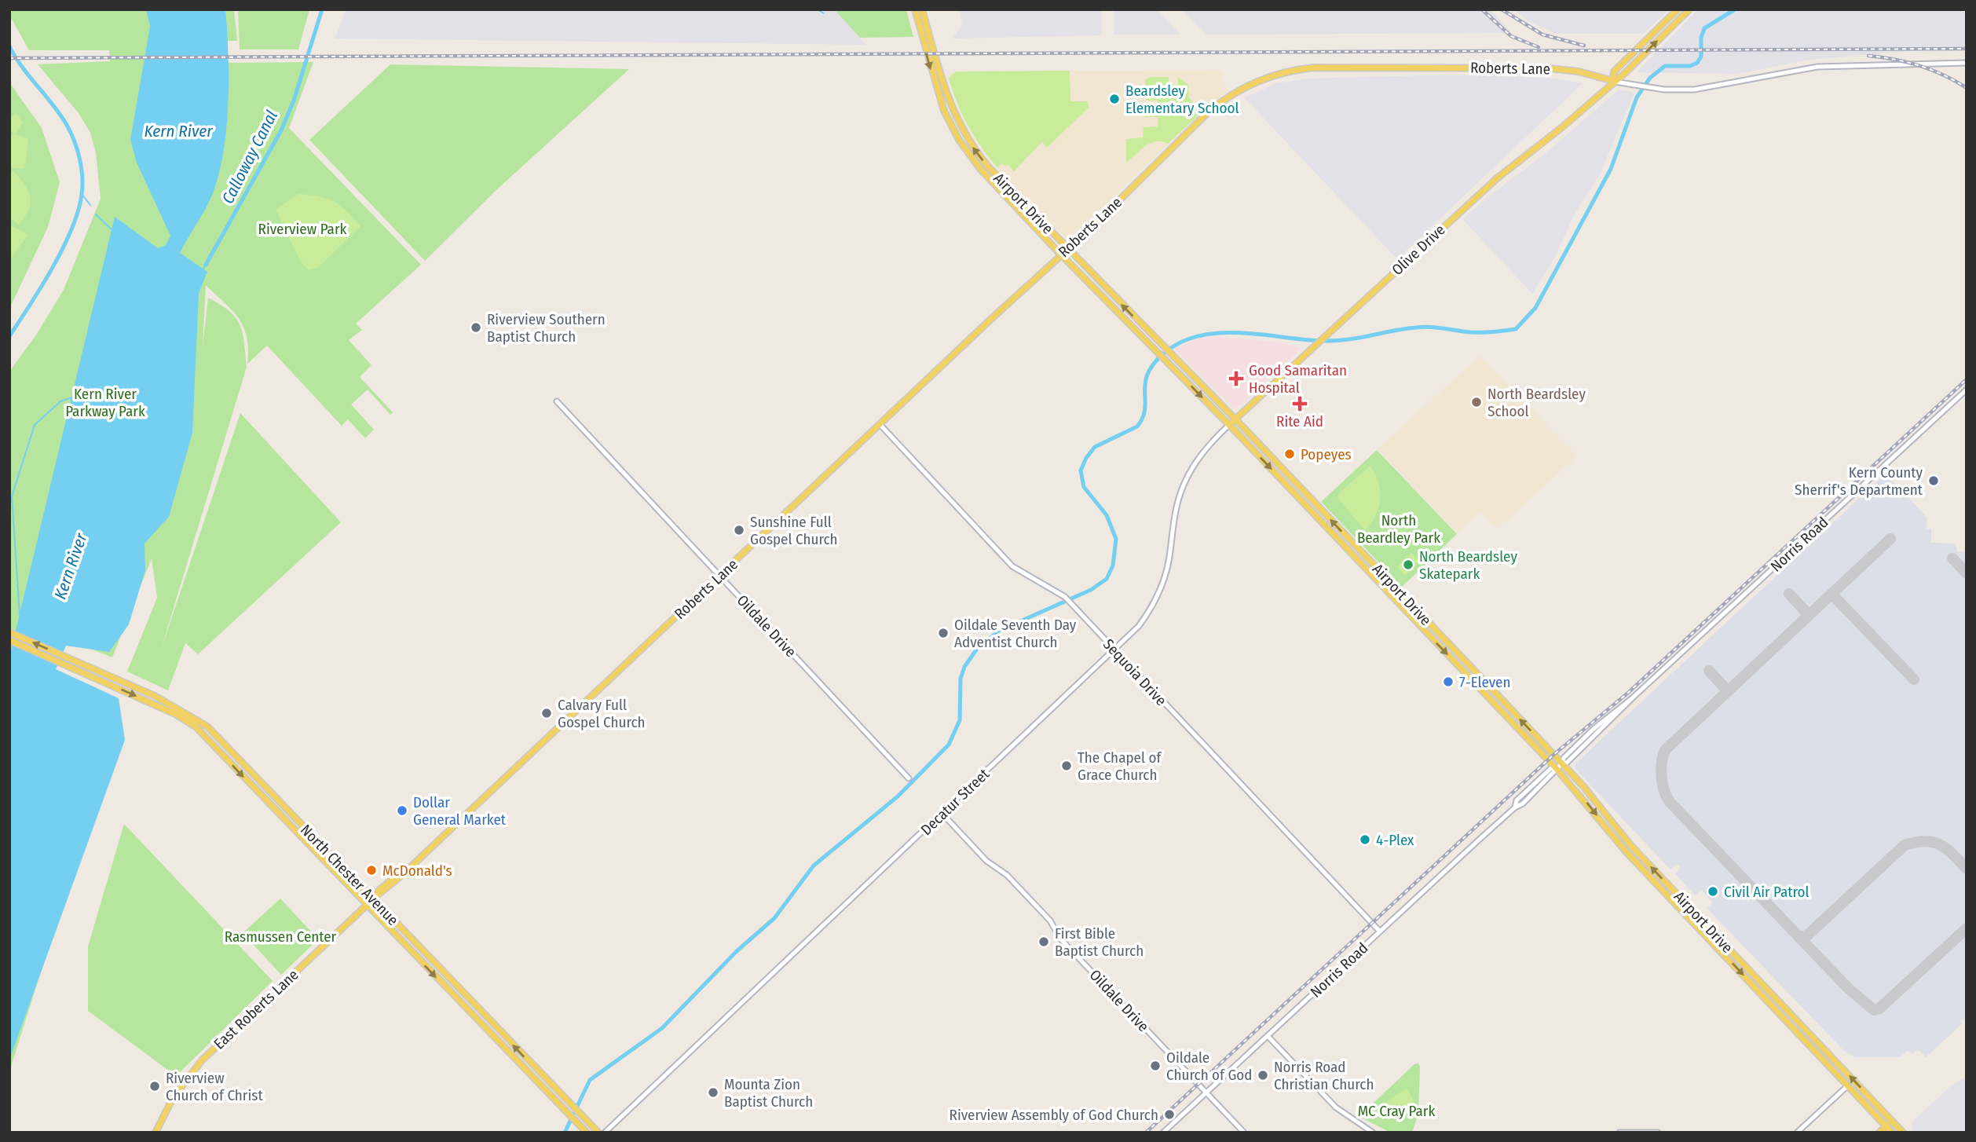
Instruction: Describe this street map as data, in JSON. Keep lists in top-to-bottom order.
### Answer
{
  "streets": {
    "main road": [
      "Roberts Lane",
      "Airport Drive",
      "Olive Drive",
      "North Chester Avenue",
      "East Roberts Lane"
    ],
    "street": [
      "Norris Road",
      "Oildale Drive",
      "Sequoia Drive",
      "Decatur Street"
    ]
  },
  "crossings": [
    ["Roberts Lane", "Airport Drive"],
    ["Roberts Lane", "Olive Drive"],
    ["Roberts Lane", "Oildale Drive"],
    ["Roberts Lane", "Sequoia Drive"],
    ["Roberts Lane", "North Chester Avenue"],
    ["Roberts Lane", "East Roberts Lane"],
    ["Airport Drive", "Olive Drive"],
    ["Airport Drive", "Norris Road"],
    ["Airport Drive", "Decatur Street"],
    ["Olive Drive", "Decatur Street"],
    ["Norris Road", "Oildale Drive"],
    ["Norris Road", "Sequoia Drive"],
    ["Oildale Drive", "Decatur Street"],
    ["Sequoia Drive", "Decatur Street"],
    ["North Chester Avenue", "East Roberts Lane"]
  ],
  "water": ["Kern River", "Calloway Canal"],
  "parks": [
    "Riverview Park",
    "Kern River Parkway Park",
    "North Beardley Park",
    "Rasmussen Center",
    "MC Cray Park"
  ],
  "places": {
    "other": [
      "Beardsley Elementary School",
      "Riverview Southern Baptist Church",
      "North Beardsley School",
      "Popeyes",
      "Kern County Sherrif's Department",
      "Sunshine Full Gospel Church",
      "North Beardsley Skatepark",
      "Oildale Seventh Day Adventist Church",
      "7-Eleven",
      "Calvary Full Gospel Church",
      "The Chapel of Grace Church",
      "Dollar General Market",
      "4-Plex",
      "McDonald's",
      "Civil Air Patrol",
      "First Bible Baptist Church",
      "Oildale Church of God",
      "Norris Road Christian Church",
      "Riverview Church of Christ",
      "Mounta Zion Baptist Church",
      "Riverview Assembly of God Church"
    ],
    "health": ["Good Samaritan Hospital", "Rite Aid"]
  }
}
